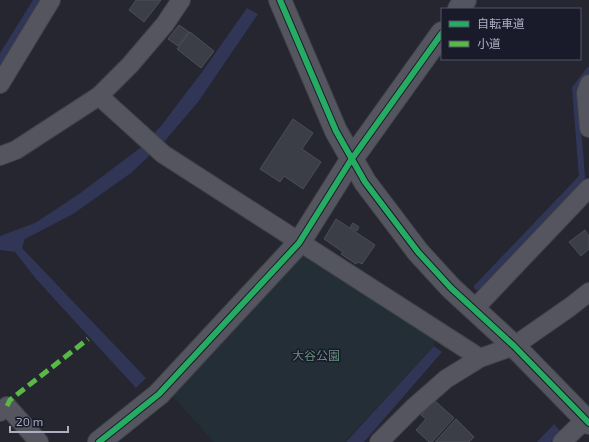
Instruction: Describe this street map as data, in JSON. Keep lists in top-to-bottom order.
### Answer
{
  "parks": ["大谷公園"],
  "legend": ["自転車道", "小道"],
  "scale_bar": "20 m"
}
